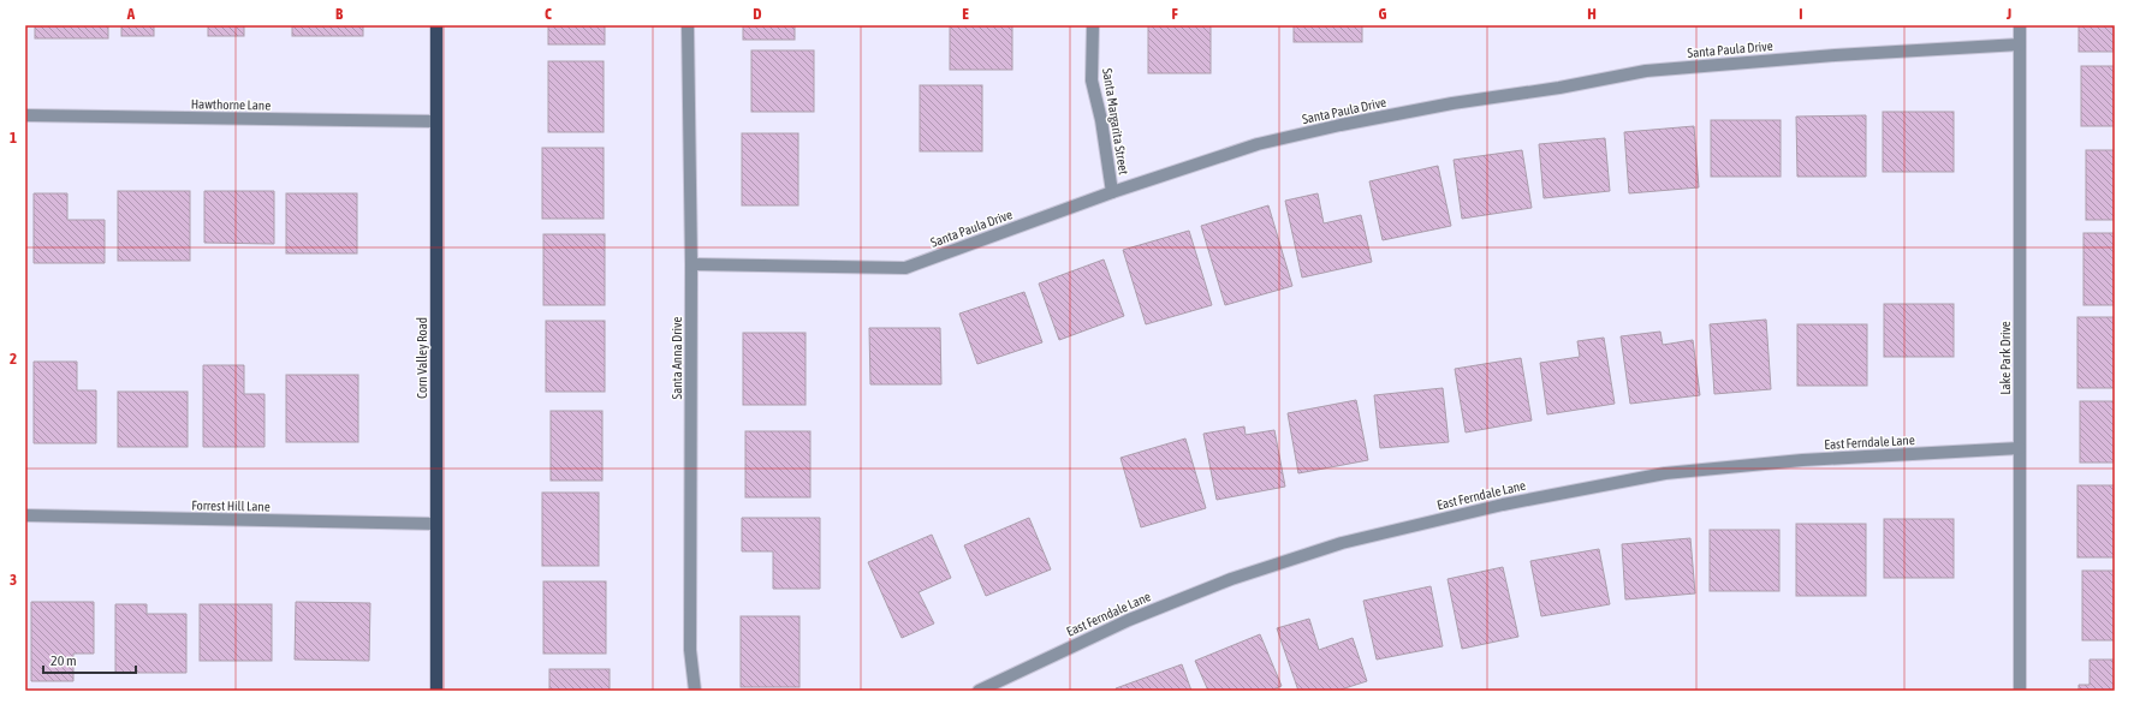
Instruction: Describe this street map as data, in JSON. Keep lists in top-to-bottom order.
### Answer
{
  "streets": {
    "main road": ["Corn Valley Road"],
    "street": [
      "Santa Paula Drive",
      "Hawthorne Lane",
      "Santa Margarita Street",
      "Santa Anna Drive",
      "Lake Park Drive",
      "East Ferndale Lane",
      "Forrest Hill Lane"
    ]
  },
  "crossings": [
    ["Santa Paula Drive", "Santa Margarita Street"],
    ["Santa Paula Drive", "Santa Anna Drive"],
    ["Santa Paula Drive", "Lake Park Drive"],
    ["Hawthorne Lane", "Corn Valley Road"],
    ["Corn Valley Road", "Forrest Hill Lane"],
    ["Lake Park Drive", "East Ferndale Lane"]
  ],
  "scale_bar": "20 m",
  "grid": {
    "columns": [
      "A",
      "B",
      "C",
      "D",
      "E",
      "F",
      "G",
      "H",
      "I",
      "J"
    ],
    "rows": ["1", "2", "3"]
  }
}
